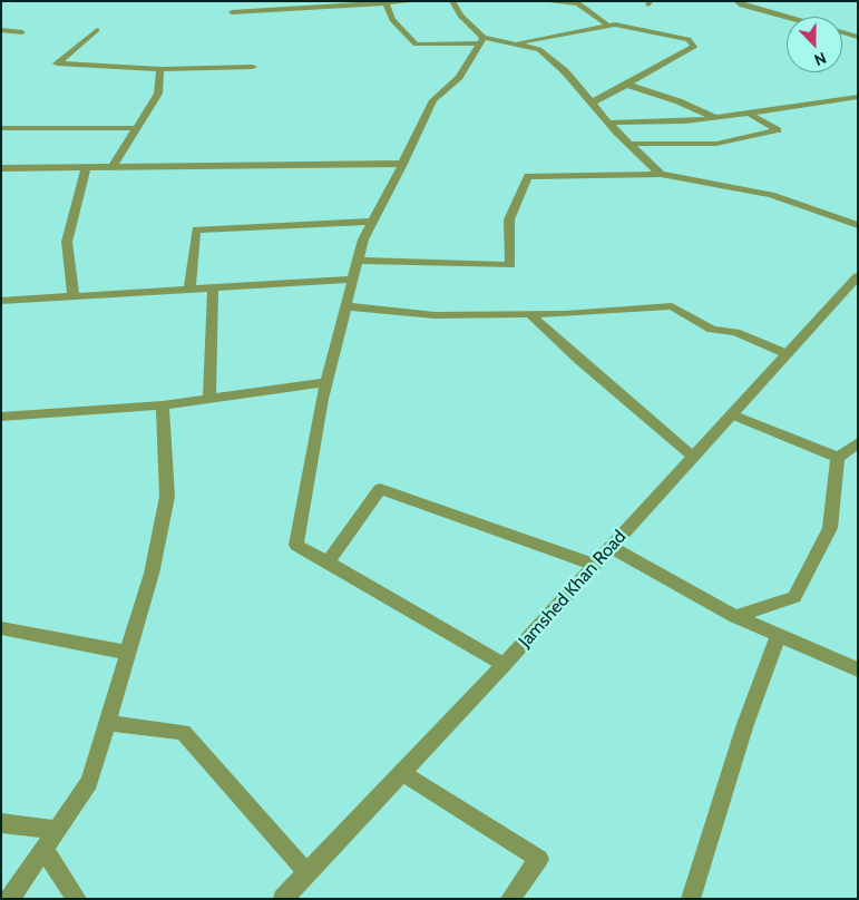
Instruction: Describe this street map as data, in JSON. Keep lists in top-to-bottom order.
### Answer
{
  "streets": {
    "street": ["Jamshed Khan Road"]
  },
  "north": "bottom"
}
